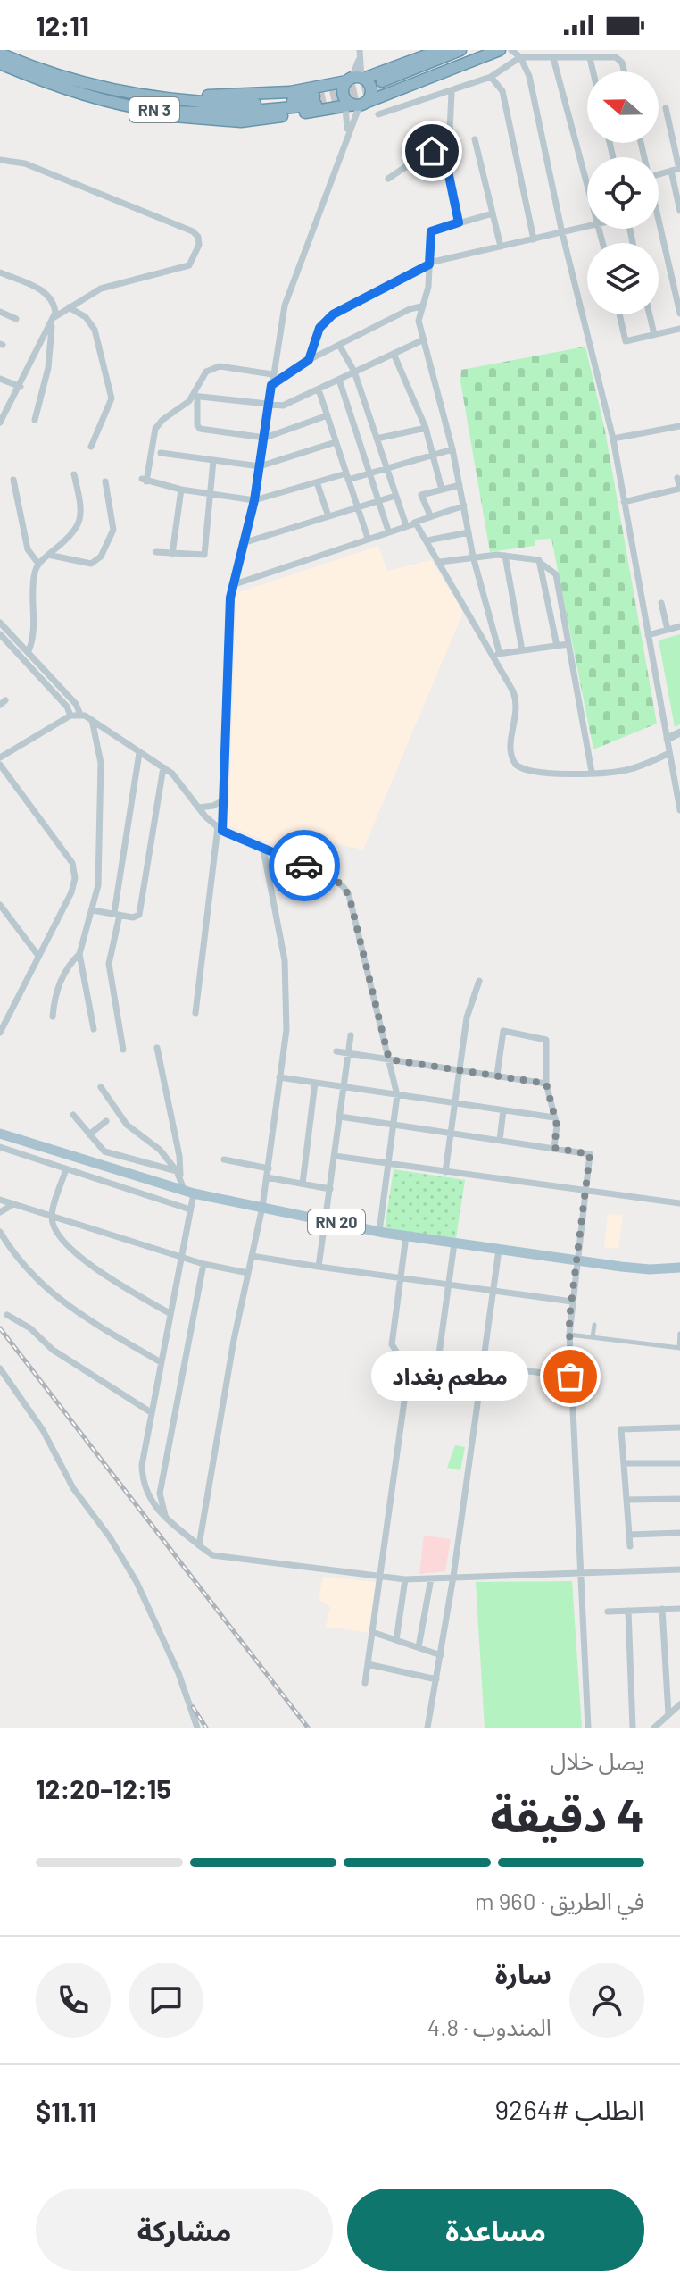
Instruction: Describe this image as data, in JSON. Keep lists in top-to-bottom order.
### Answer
{
  "streets": {
    "highway": ["RN 3"],
    "main road": ["RN 20"]
  },
  "places": ["مطعم بغداد"],
  "north": "left",
  "page": {
    "status": "12:11",
    "bubble": "مطعم بغداد",
    "heading": ["4 دقيقة", "يصل خلال", "12:15–12:20"],
    "panel": [
      "سارة",
      "المندوب · 4.8",
      "الطلب #9264",
      "$11.11"
    ],
    "bar": "في الطريق · 960 m",
    "buttons": ["مساعدة", "مشاركة"]
  }
}
